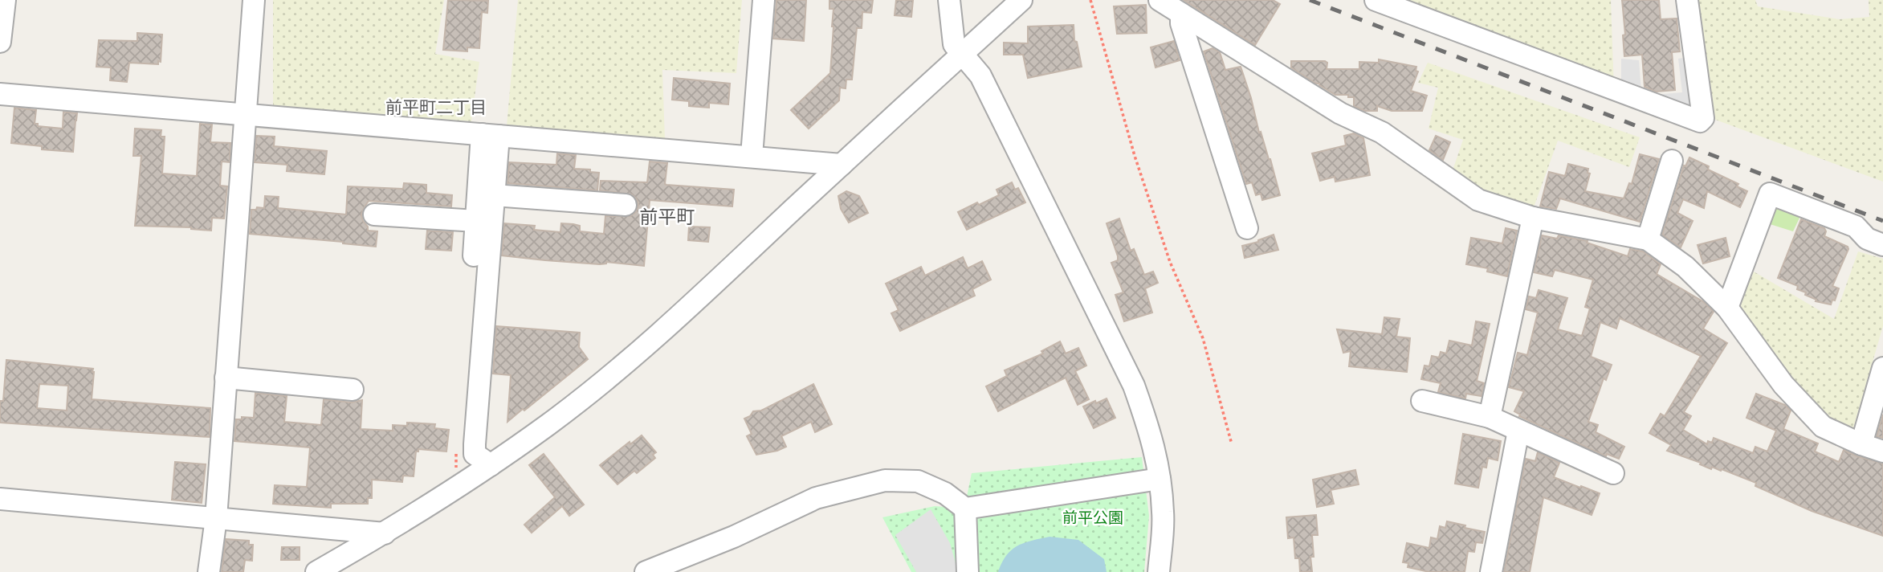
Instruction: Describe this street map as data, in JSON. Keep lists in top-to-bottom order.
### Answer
{
  "districts": ["前平町二丁目", "前平町"],
  "parks": ["前平公園"]
}
